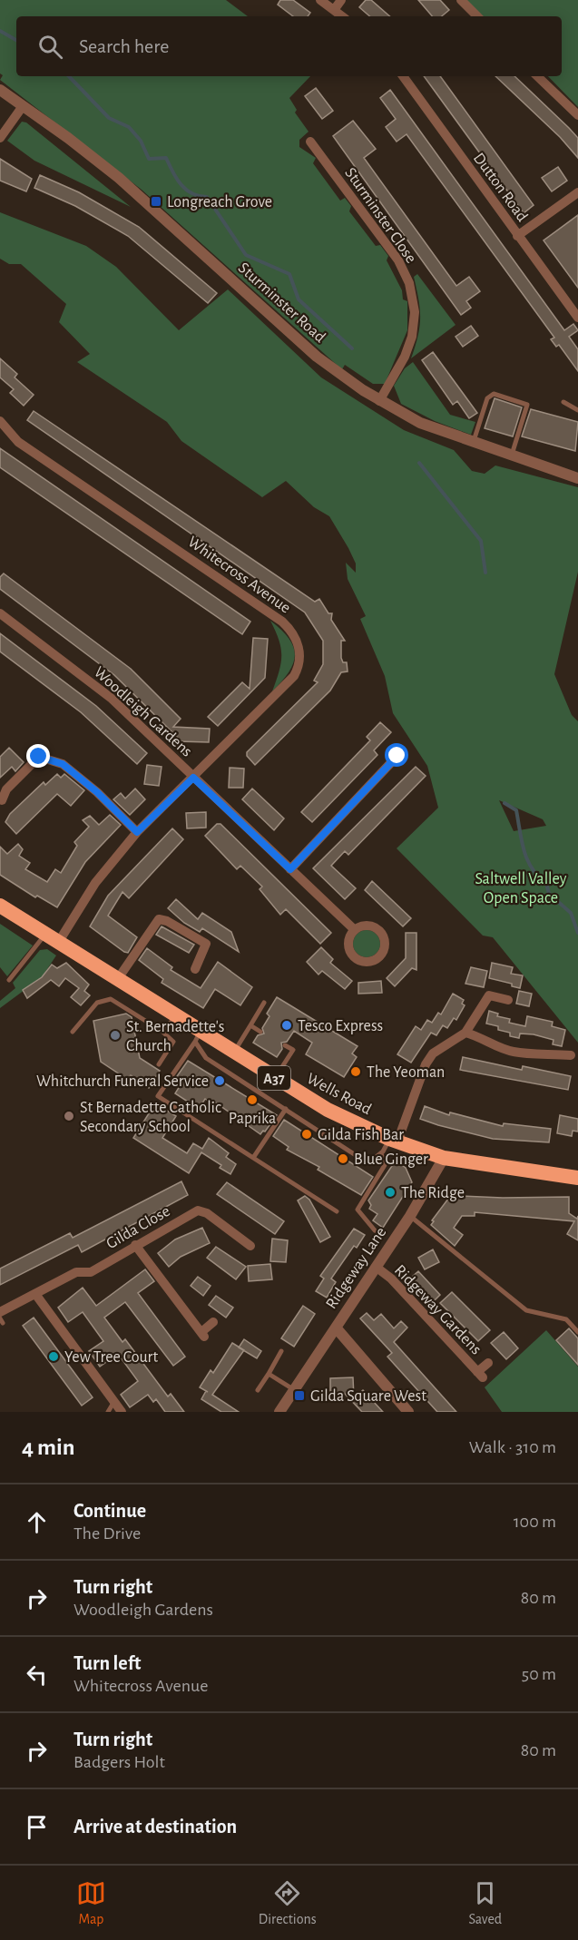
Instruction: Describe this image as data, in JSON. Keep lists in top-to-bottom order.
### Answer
{
  "streets": {
    "highway": ["A37", "Wells Road"],
    "street": [
      "Dutton Road",
      "Sturminster Close",
      "Sturminster Road",
      "Whitecross Avenue",
      "Woodleigh Gardens",
      "Gilda Close",
      "Ridgeway Lane",
      "Ridgeway Gardens"
    ]
  },
  "crossings": [
    ["Sturminster Close", "Sturminster Road"],
    ["Whitecross Avenue", "Woodleigh Gardens"],
    ["Whitecross Avenue", "Wells Road"],
    ["Wells Road", "Ridgeway Lane"],
    ["Ridgeway Lane", "Ridgeway Gardens"]
  ],
  "parks": ["Saltwell Valley Open Space"],
  "places": {
    "transit": ["Longreach Grove", "Gilda Square West"],
    "other": [
      "Tesco Express",
      "St. Bernadette's Church",
      "The Yeoman",
      "Whitchurch Funeral Service",
      "Paprika",
      "St Bernadette Catholic Secondary School",
      "Gilda Fish Bar",
      "Blue Ginger",
      "The Ridge",
      "Yew Tree Court"
    ]
  },
  "page": {
    "search": "Search here",
    "heading": ["4 min", "Walk · 310 m"],
    "list": [
      ["Continue", "The Drive", "100 m"],
      ["Turn right", "Woodleigh Gardens", "80 m"],
      ["Turn left", "Whitecross Avenue", "50 m"],
      ["Turn right", "Badgers Holt", "80 m"],
      "Arrive at destination"
    ],
    "nav": ["Map", "Directions", "Saved"]
  }
}
